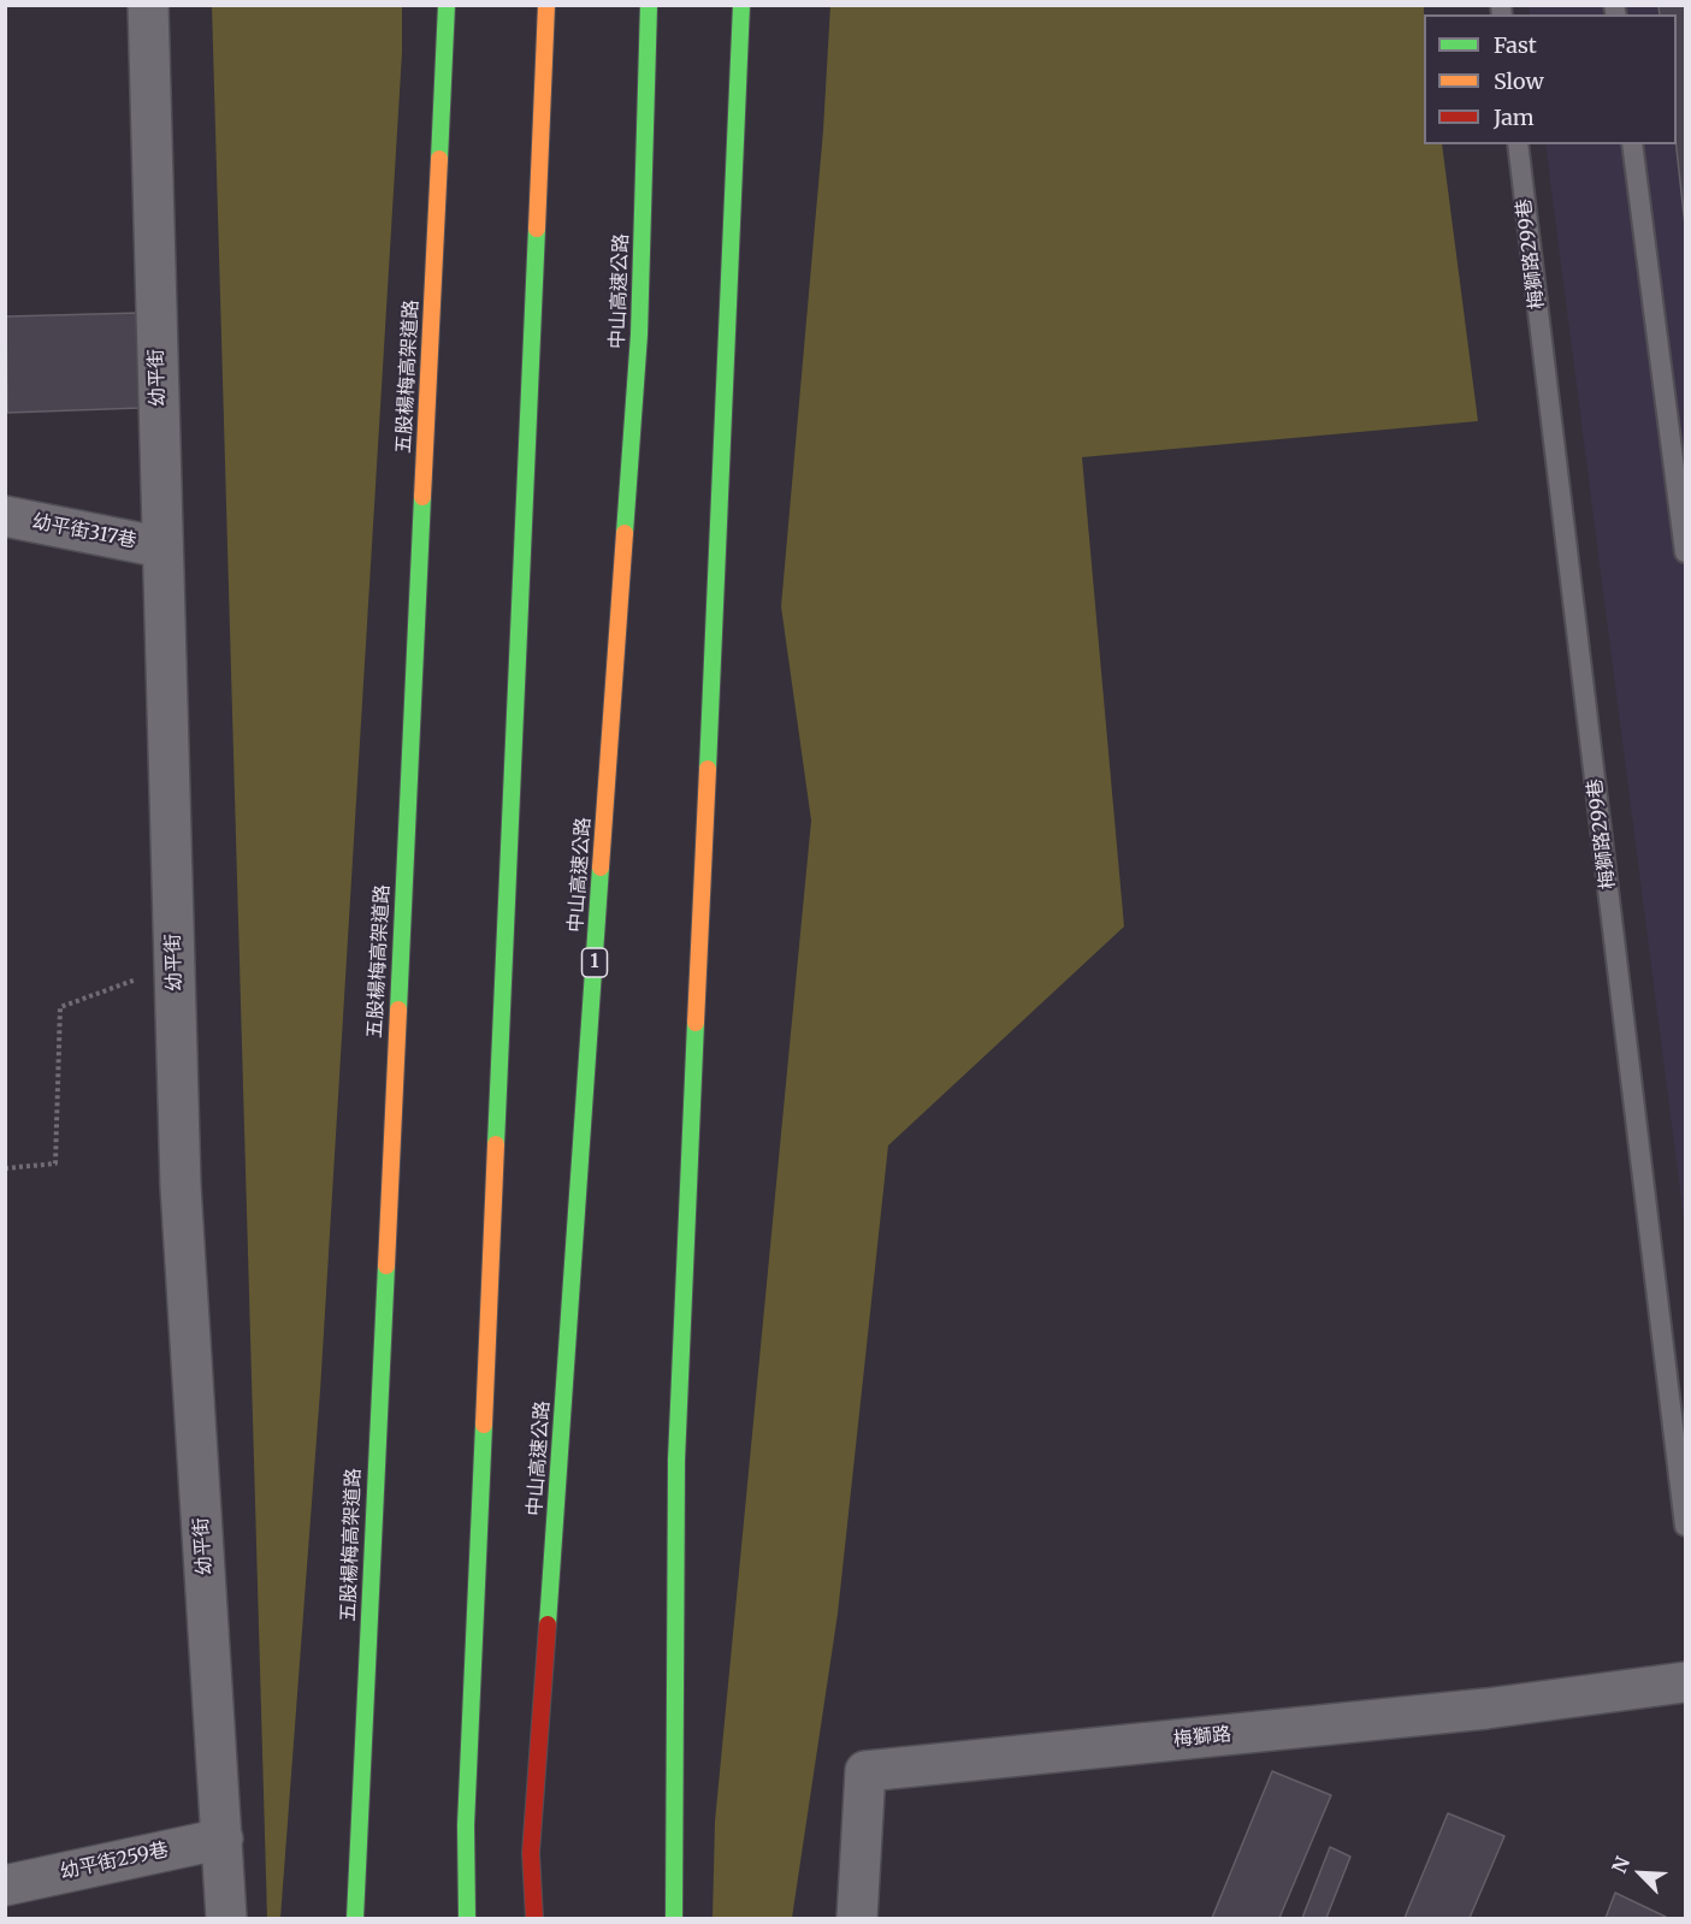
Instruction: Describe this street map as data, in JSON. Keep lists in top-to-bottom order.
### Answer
{
  "streets": {
    "highway": ["中山高速公路", "五股楊梅高架道路", "1"],
    "street": [
      "幼平街",
      "幼平街317巷",
      "梅獅路",
      "幼平街259巷"
    ],
    "lane": ["梅獅路299巷"]
  },
  "crossings": [
    ["幼平街", "幼平街317巷"],
    ["幼平街", "幼平街259巷"]
  ],
  "legend": ["Fast", "Slow", "Jam"],
  "north": "top left"
}
